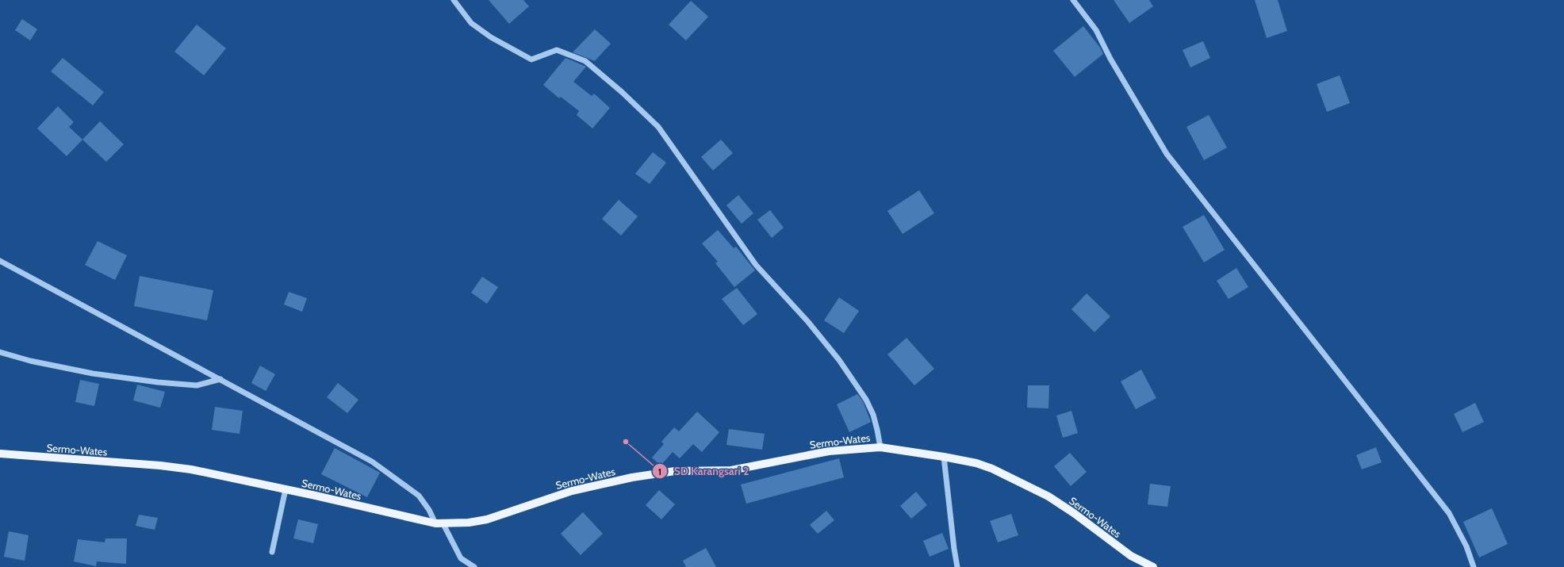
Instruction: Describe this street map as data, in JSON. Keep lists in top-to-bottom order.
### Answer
{
  "streets": {
    "main road": ["Sermo-Wates"]
  },
  "places": ["SD Karangsari 2"]
}
